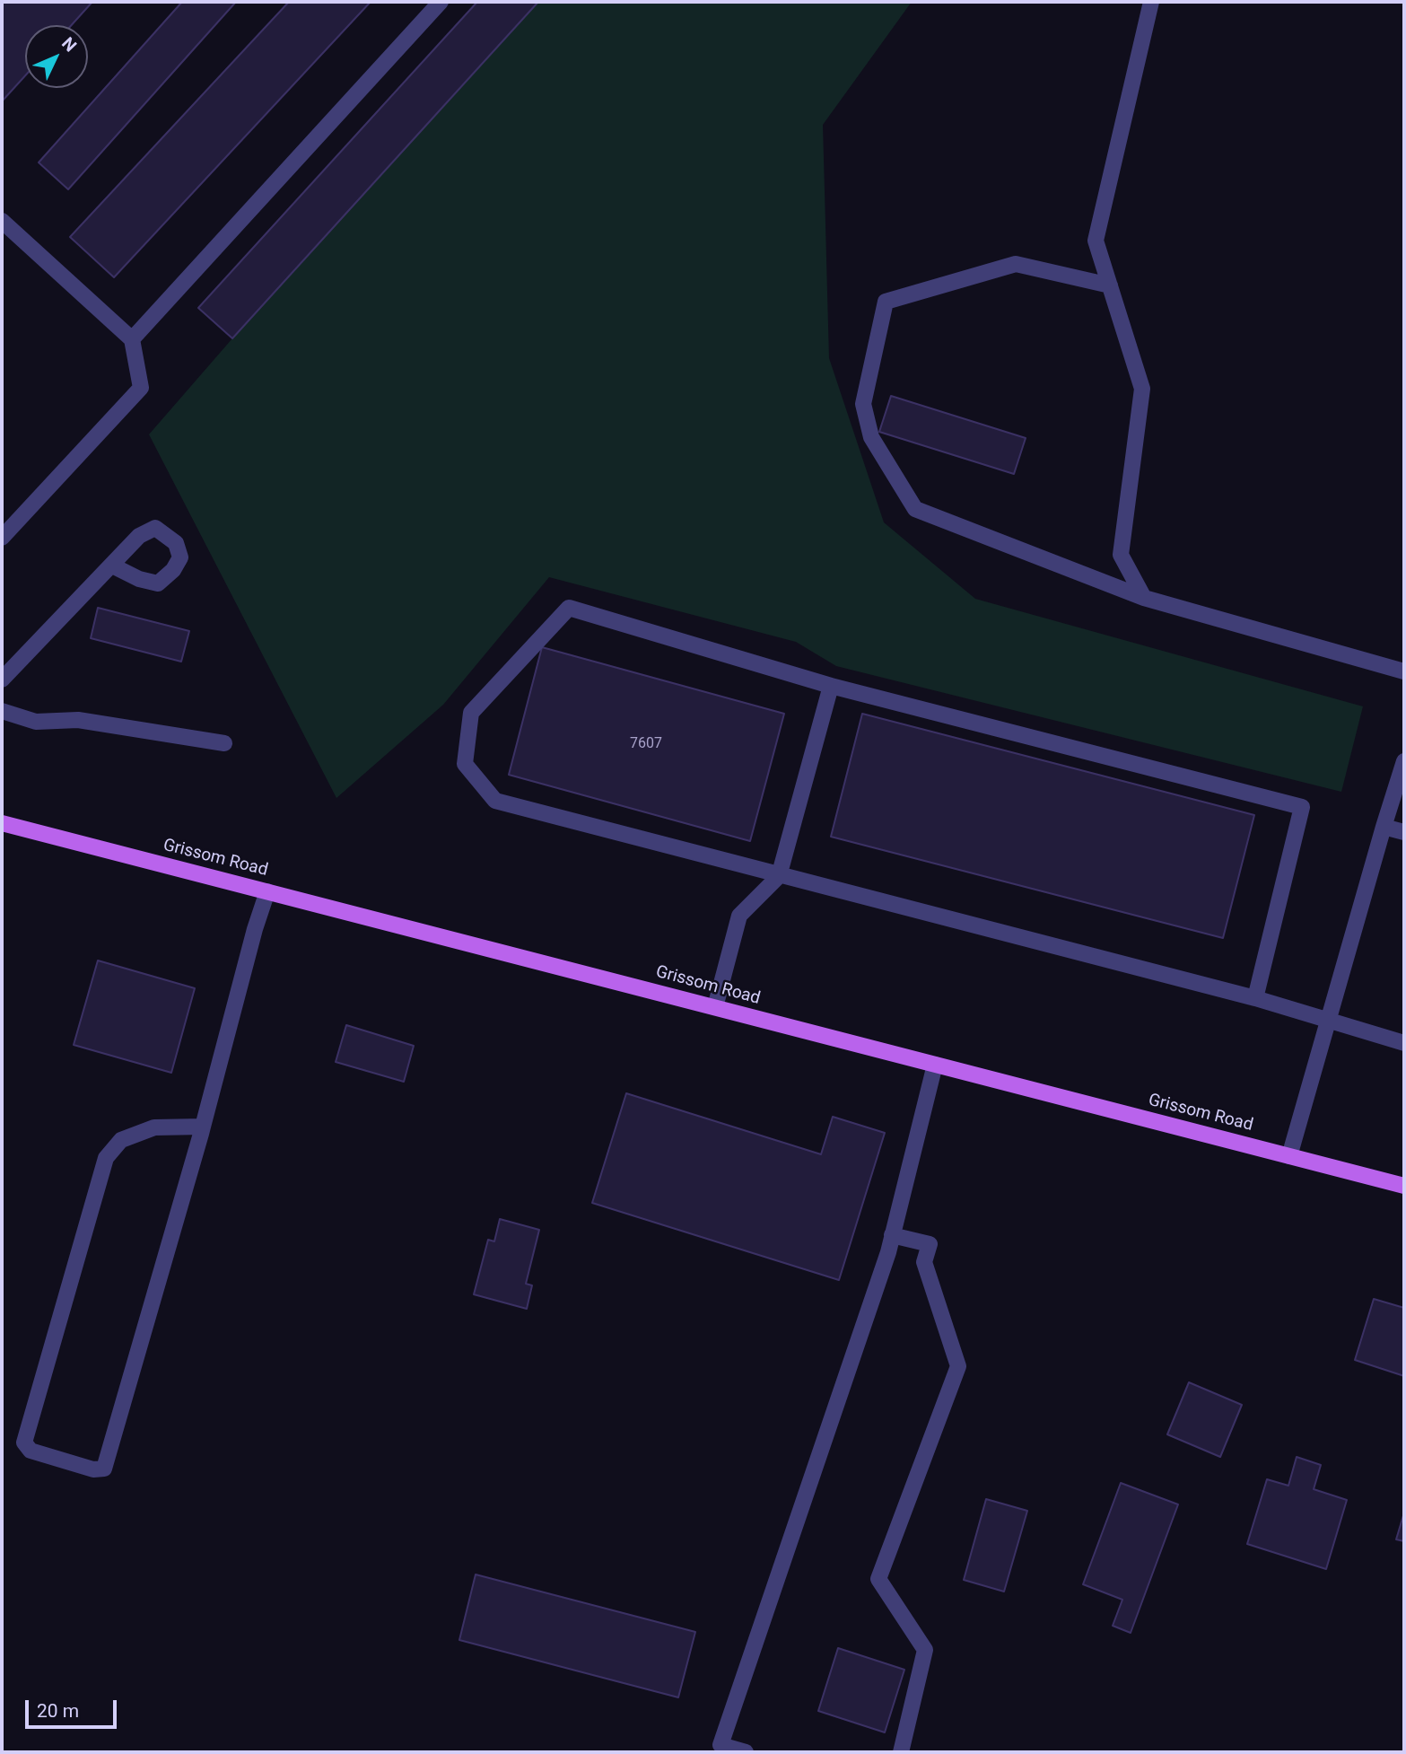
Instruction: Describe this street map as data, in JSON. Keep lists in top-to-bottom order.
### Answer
{
  "streets": {
    "main road": ["Grissom Road"]
  },
  "house_numbers": ["7607"],
  "scale_bar": "20 m",
  "north": "top right"
}
